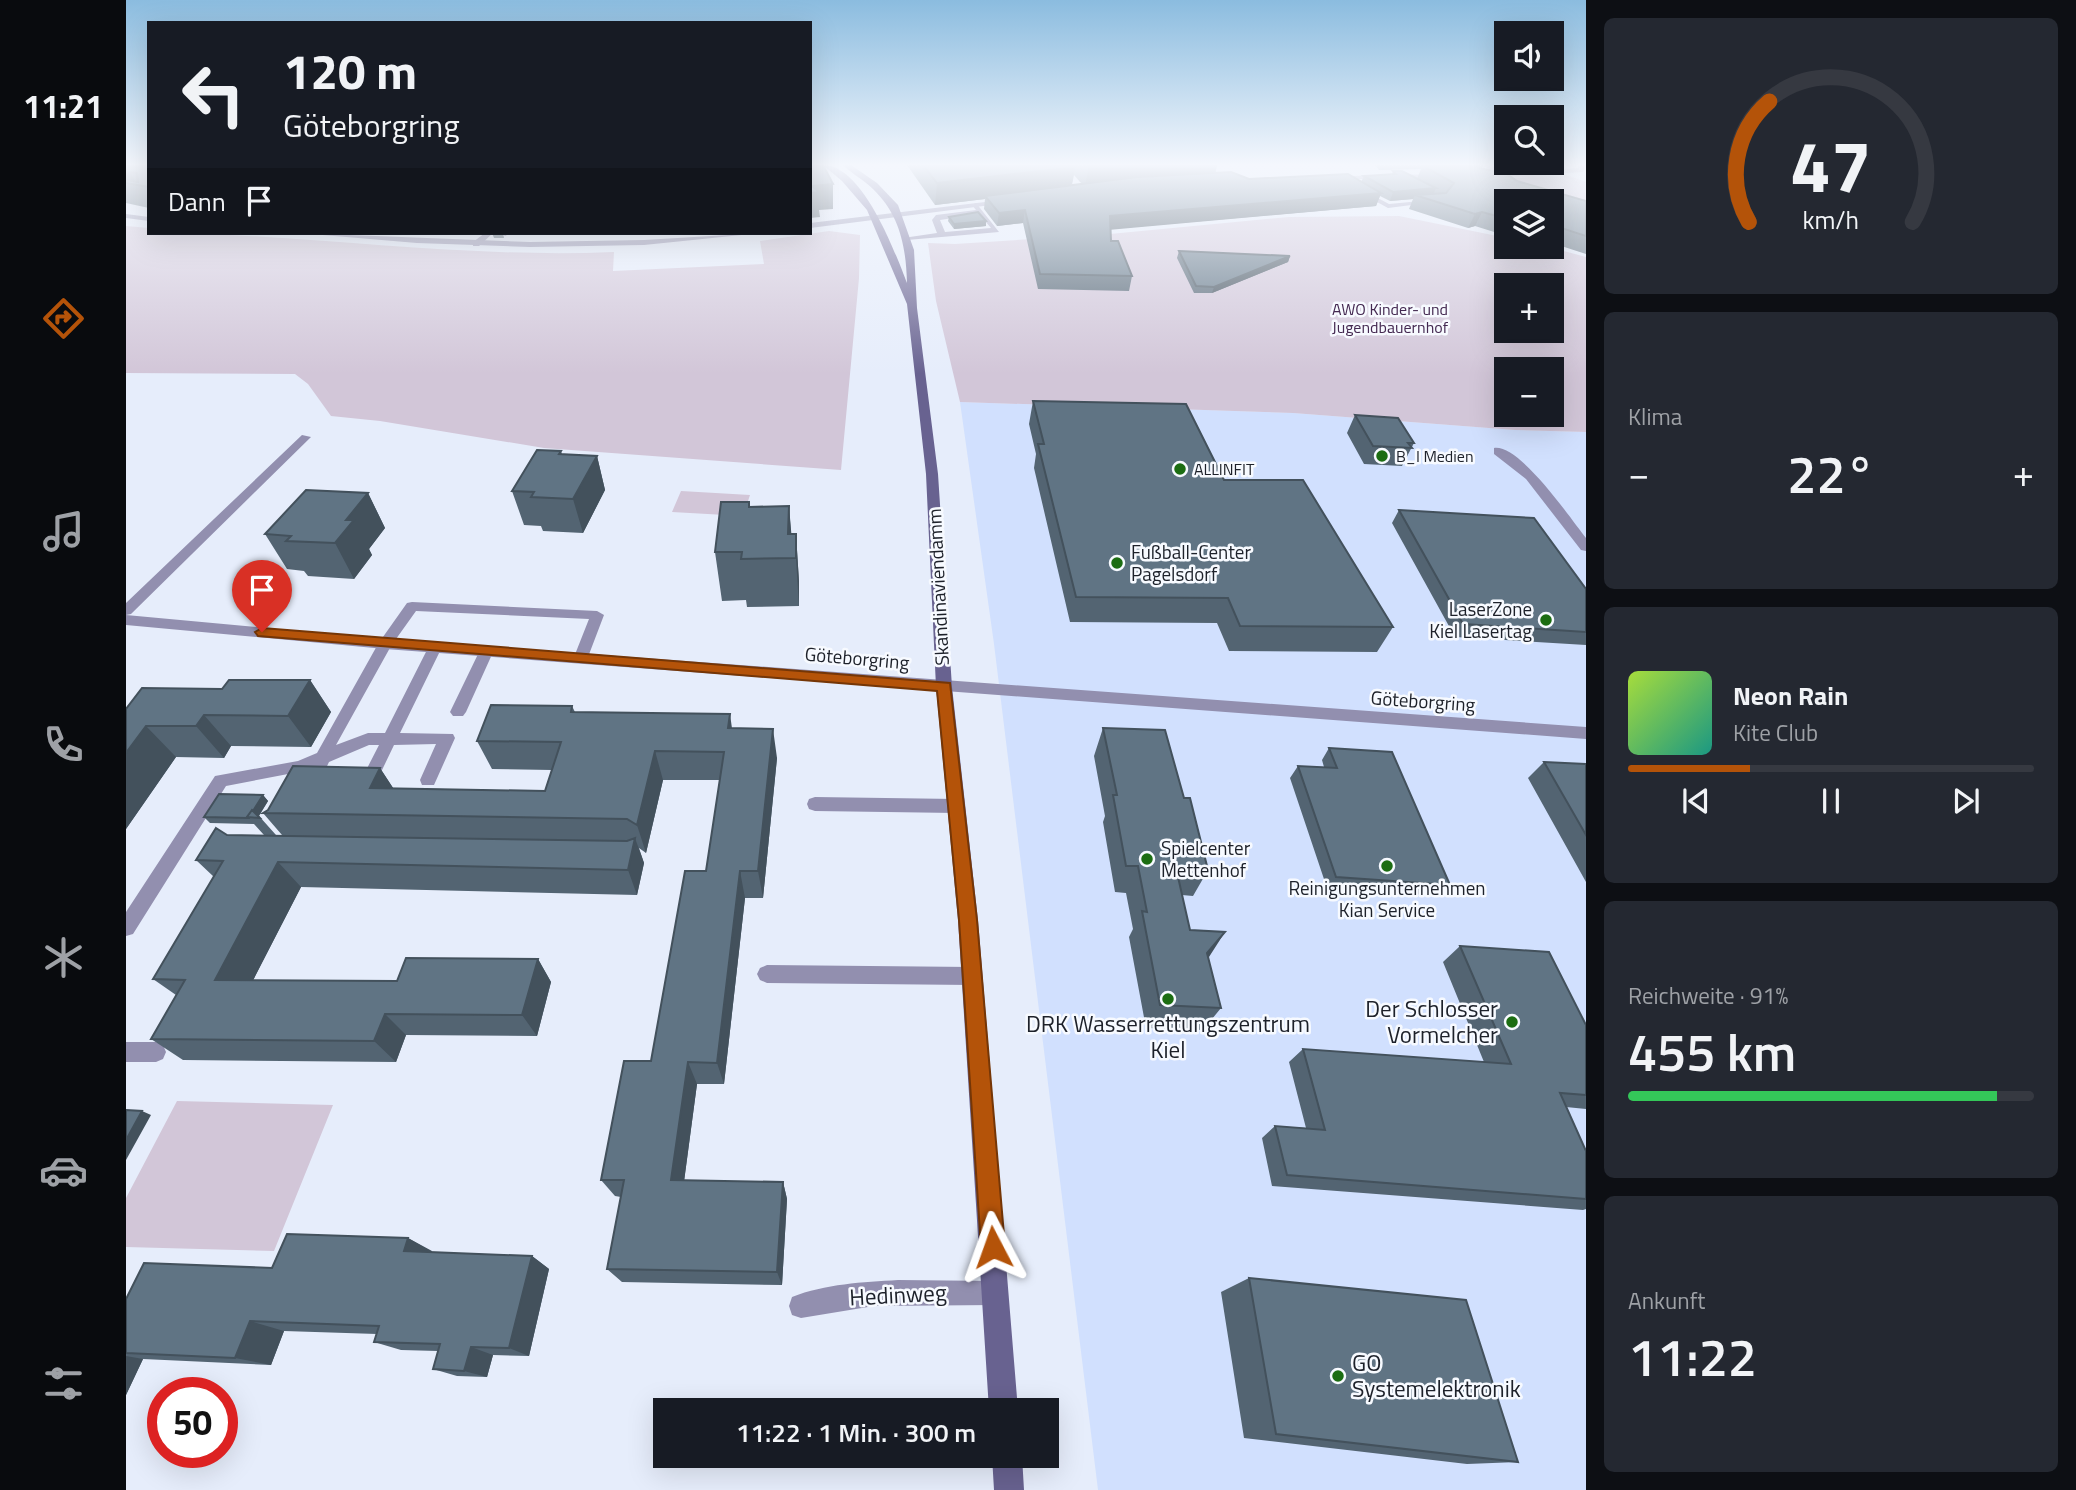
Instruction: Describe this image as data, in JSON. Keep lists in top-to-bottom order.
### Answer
{
  "streets": {
    "main road": ["Skandinaviendamm"],
    "street": ["Göteborgring"],
    "lane": ["Hedinweg"]
  },
  "crossings": [
    ["Skandinaviendamm", "Göteborgring"],
    ["Skandinaviendamm", "Hedinweg"]
  ],
  "parks": ["AWO Kinder- und Jugendbauernhof"],
  "places": [
    "B_I Medien",
    "ALLINFIT",
    "Fußball-Center Pagelsdorf",
    "LaserZone Kiel Lasertag",
    "Spielcenter Mettenhof",
    "Reinigungsunternehmen Kian Service",
    "DRK Wasserrettungszentrum Kiel",
    "Der Schlosser Vormelcher",
    "GO Systemelektronik"
  ],
  "page": {
    "tabs": "11:21",
    "map_buttons": ["+", "−"],
    "turn": ["120 m", "Göteborgring"],
    "then": "Dann",
    "tile": [
      "Klima",
      ["Reichweite · 91%", "455 km"],
      ["Ankunft", "11:22"]
    ],
    "heat": ["−", "22°", "+"],
    "song": ["Neon Rain", "Kite Club"],
    "limit": "50",
    "trip": "11:22 · 1 Min. · 300 m",
    "gauge": ["47", "km/h"]
  }
}
